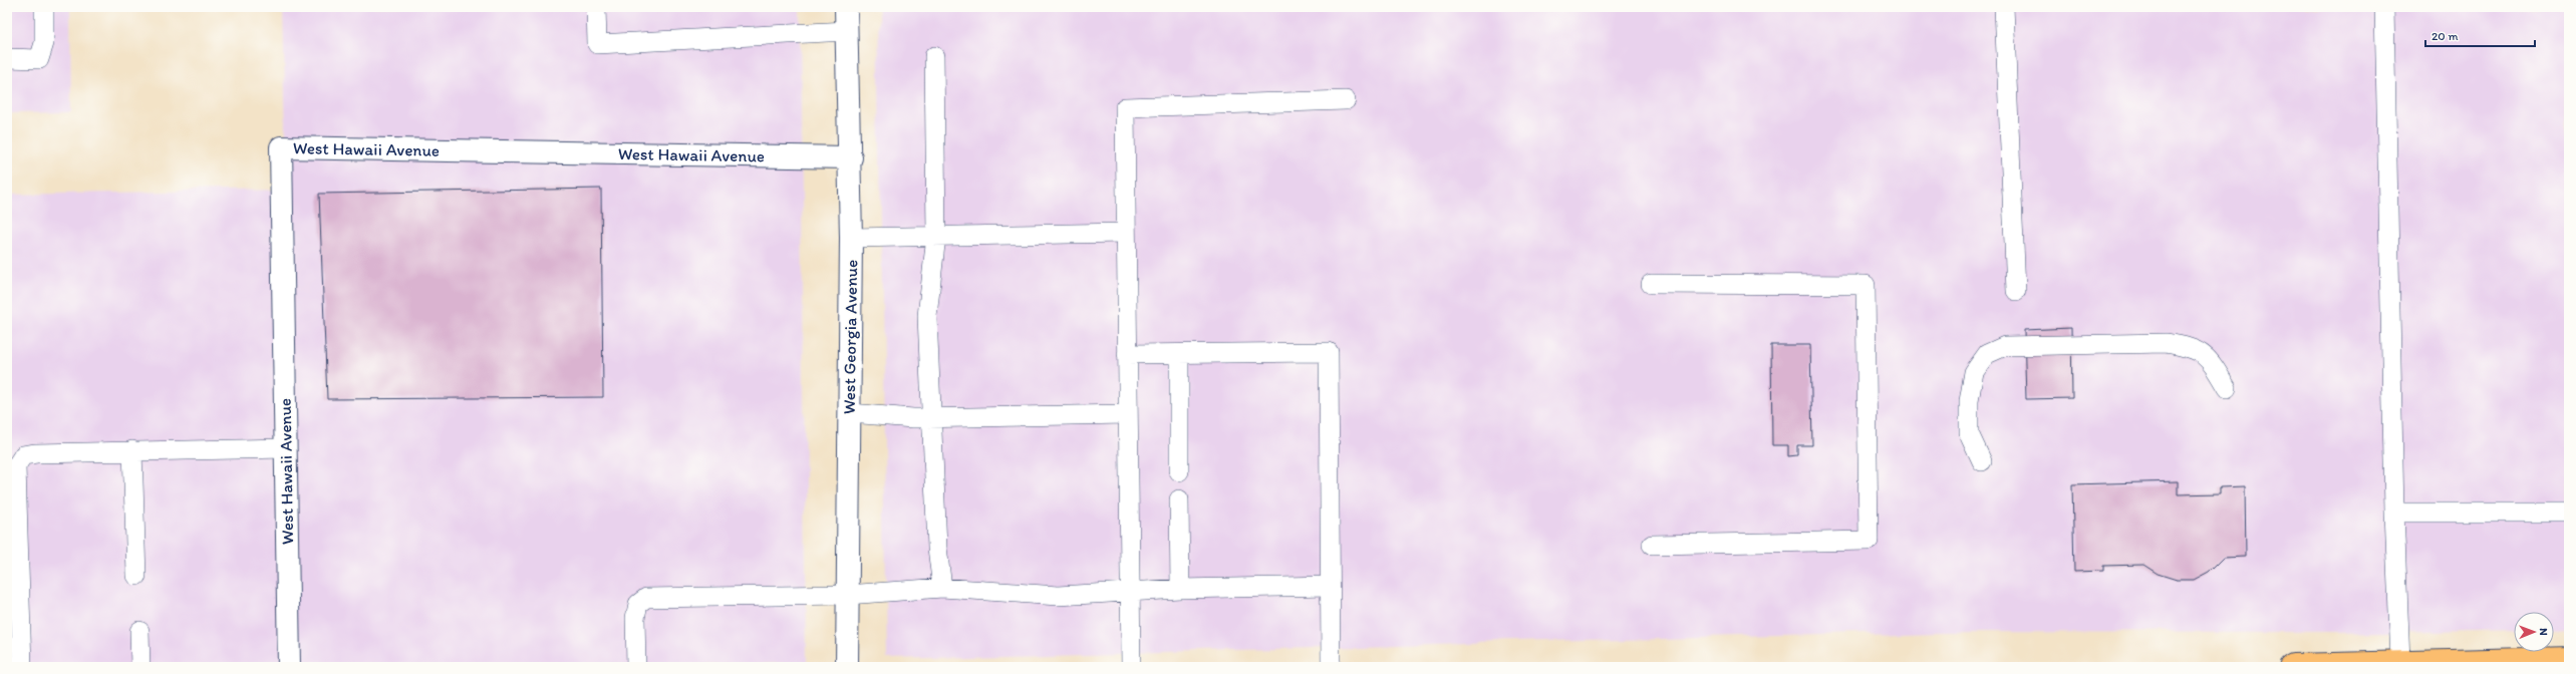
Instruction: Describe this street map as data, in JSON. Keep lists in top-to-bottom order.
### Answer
{
  "streets": {
    "street": ["West Hawaii Avenue", "West Georgia Avenue"]
  },
  "crossings": [
    ["West Hawaii Avenue", "West Georgia Avenue"]
  ],
  "scale_bar": "20 m",
  "north": "right"
}
